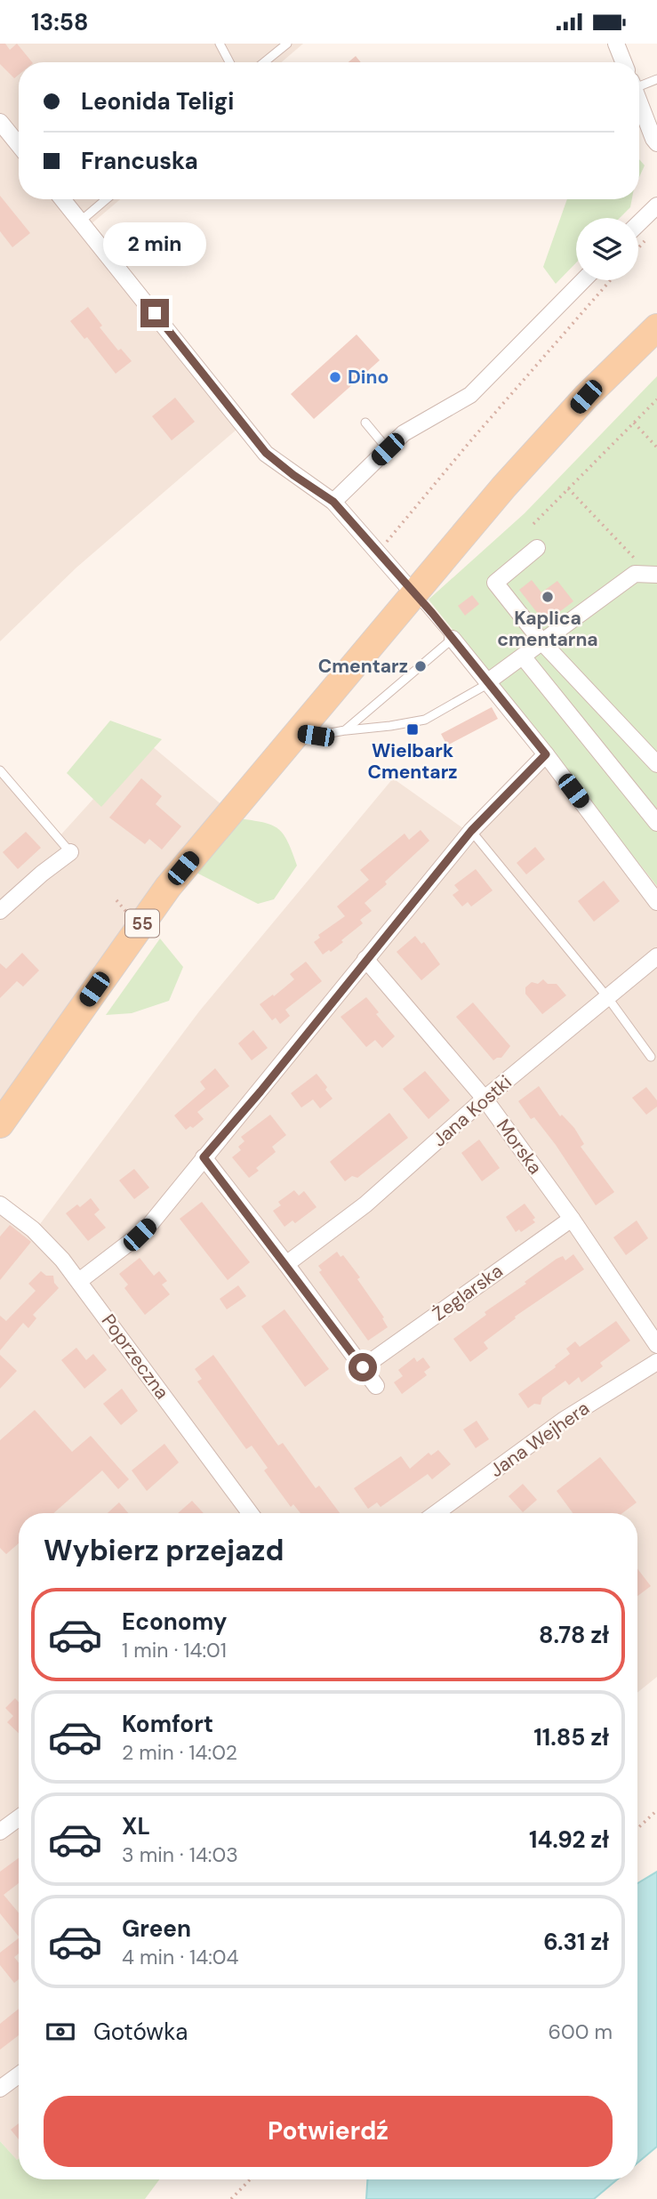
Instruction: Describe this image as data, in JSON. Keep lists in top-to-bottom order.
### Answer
{
  "streets": {
    "main road": ["55"],
    "street": [
      "Jana Kostki",
      "Morska",
      "Żeglarska",
      "Poprzeczna",
      "Jana Wejhera"
    ]
  },
  "crossings": [
    ["Jana Kostki", "Morska"],
    ["Morska", "Żeglarska"]
  ],
  "places": {
    "other": ["Dino", "Kaplica cmentarna", "Cmentarz"],
    "transit": ["Wielbark Cmentarz"]
  },
  "page": {
    "status": "13:58",
    "banner": ["Leonida Teligi", "Francuska"],
    "bubble": "2 min",
    "heading": "Wybierz przejazd",
    "list": [
      {
        "name": "Economy",
        "note": "1 min · 14:01",
        "value": "8.78 zł"
      },
      {
        "name": "Komfort",
        "note": "2 min · 14:02",
        "value": "11.85 zł"
      },
      {
        "name": "XL",
        "note": "3 min · 14:03",
        "value": "14.92 zł"
      },
      {
        "name": "Green",
        "note": "4 min · 14:04",
        "value": "6.31 zł"
      }
    ],
    "pay": ["Gotówka", "600 m"],
    "buttons": "Potwierdź"
  }
}
